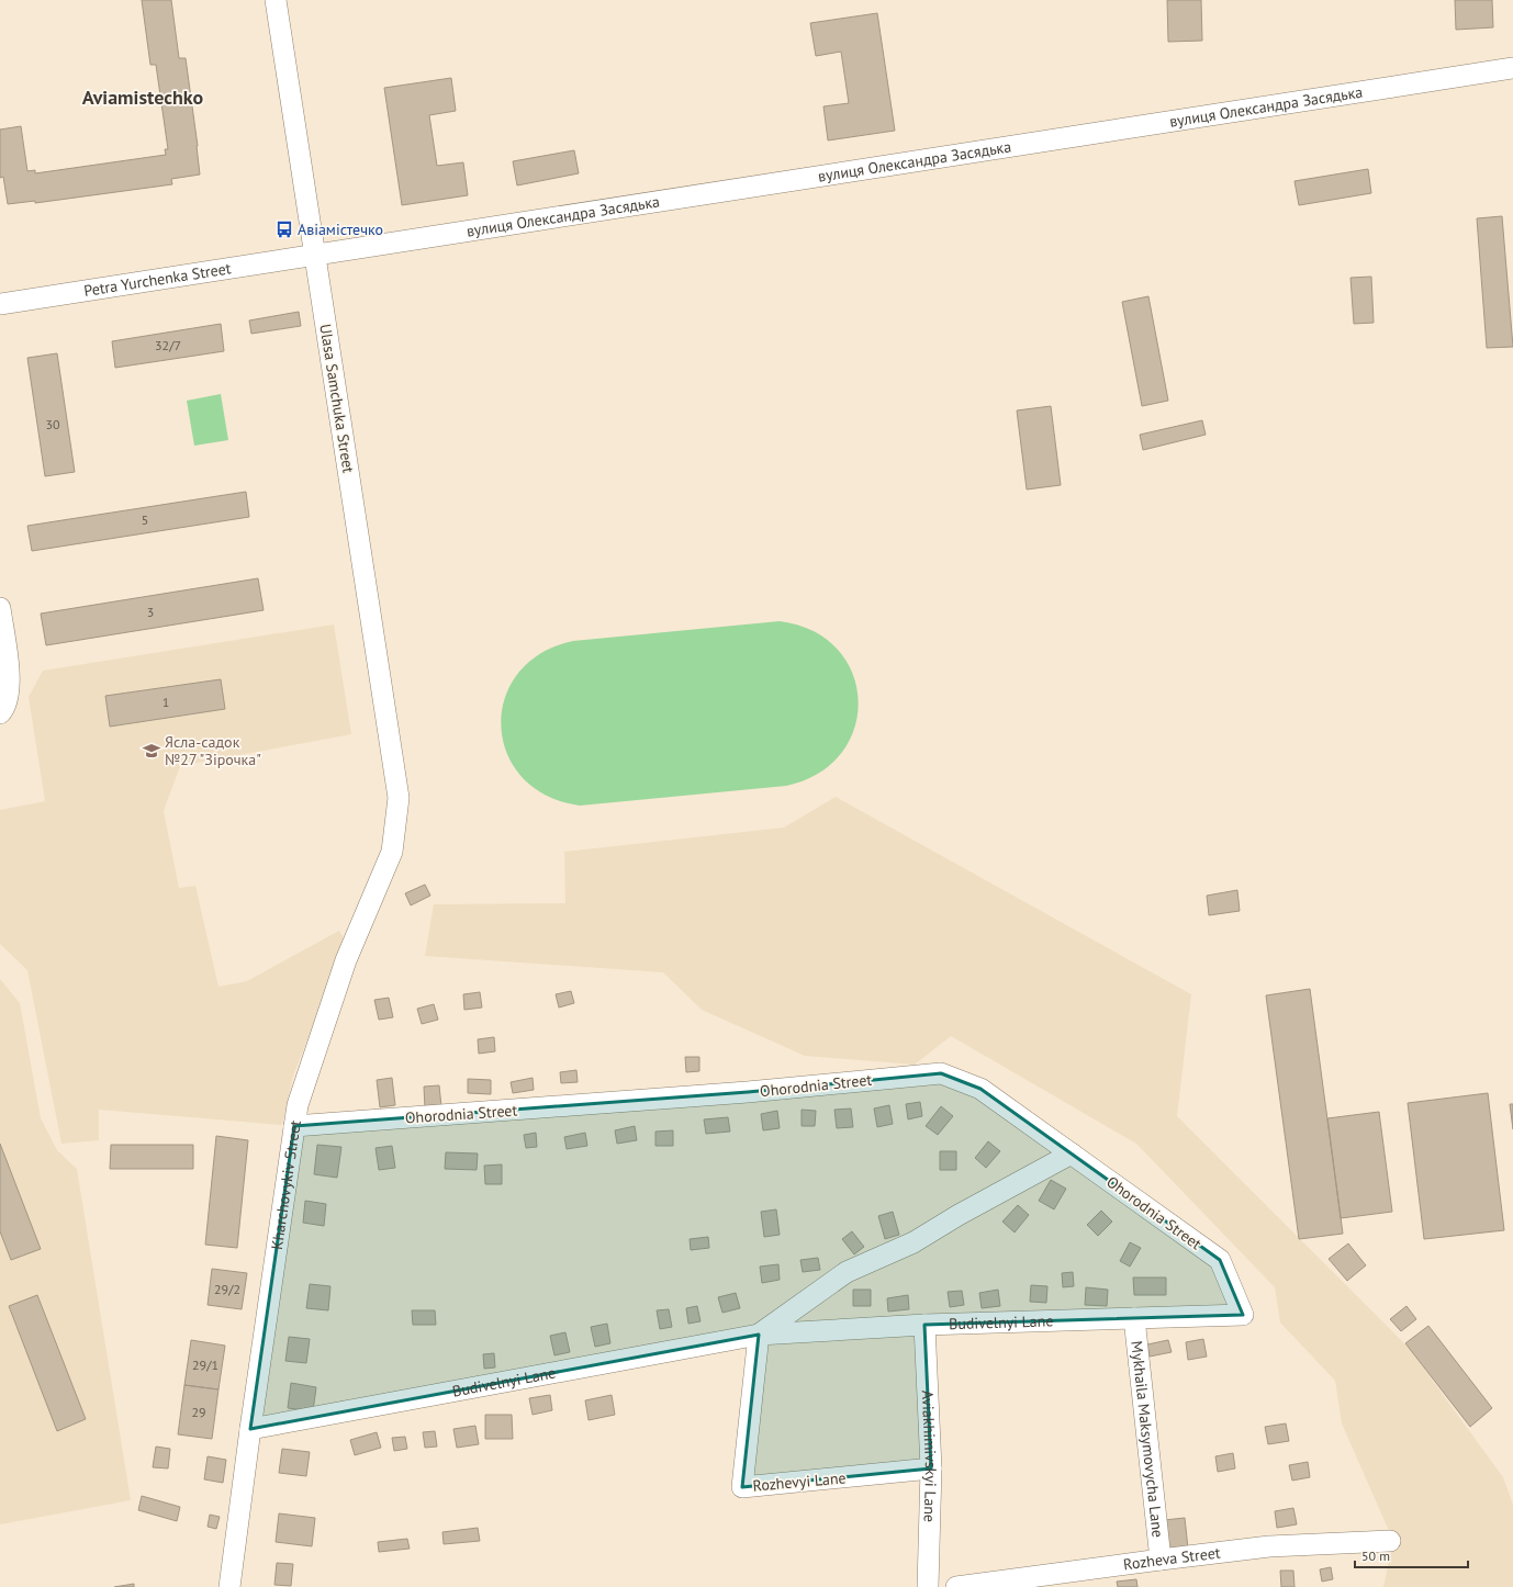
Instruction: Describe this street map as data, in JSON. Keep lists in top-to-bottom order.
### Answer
{
  "streets": {
    "street": [
      "вулиця Олександра Засядька",
      "Petra Yurchenka Street",
      "Ulasa Samchuka Street",
      "Ohorodnia Street",
      "Kharchovykiv Street",
      "Budivelnyi Lane",
      "Mykhaila Maksymovycha Lane",
      "Aviakhimivskyi Lane",
      "Rozhevyi Lane",
      "Rozheva Street"
    ]
  },
  "crossings": [
    ["вулиця Олександра Засядька", "Petra Yurchenka Street"],
    ["вулиця Олександра Засядька", "Ulasa Samchuka Street"],
    ["Petra Yurchenka Street", "Ulasa Samchuka Street"],
    ["Ulasa Samchuka Street", "Kharchovykiv Street"],
    ["Ohorodnia Street", "Kharchovykiv Street"],
    ["Ohorodnia Street", "Budivelnyi Lane"],
    ["Kharchovykiv Street", "Budivelnyi Lane"],
    ["Budivelnyi Lane", "Mykhaila Maksymovycha Lane"],
    ["Budivelnyi Lane", "Aviakhimivskyi Lane"],
    ["Budivelnyi Lane", "Rozhevyi Lane"],
    ["Mykhaila Maksymovycha Lane", "Rozheva Street"],
    ["Aviakhimivskyi Lane", "Rozhevyi Lane"]
  ],
  "districts": ["Aviamistechko"],
  "places": {
    "bus stop": ["Авіамістечко"],
    "school or university": ["Ясла-садок №27 \"Зірочка\""]
  },
  "house_numbers": [
    "32/7",
    "30",
    "5",
    "3",
    "1",
    "29/2",
    "29/1",
    "29"
  ],
  "scale_bar": "50 m"
}
